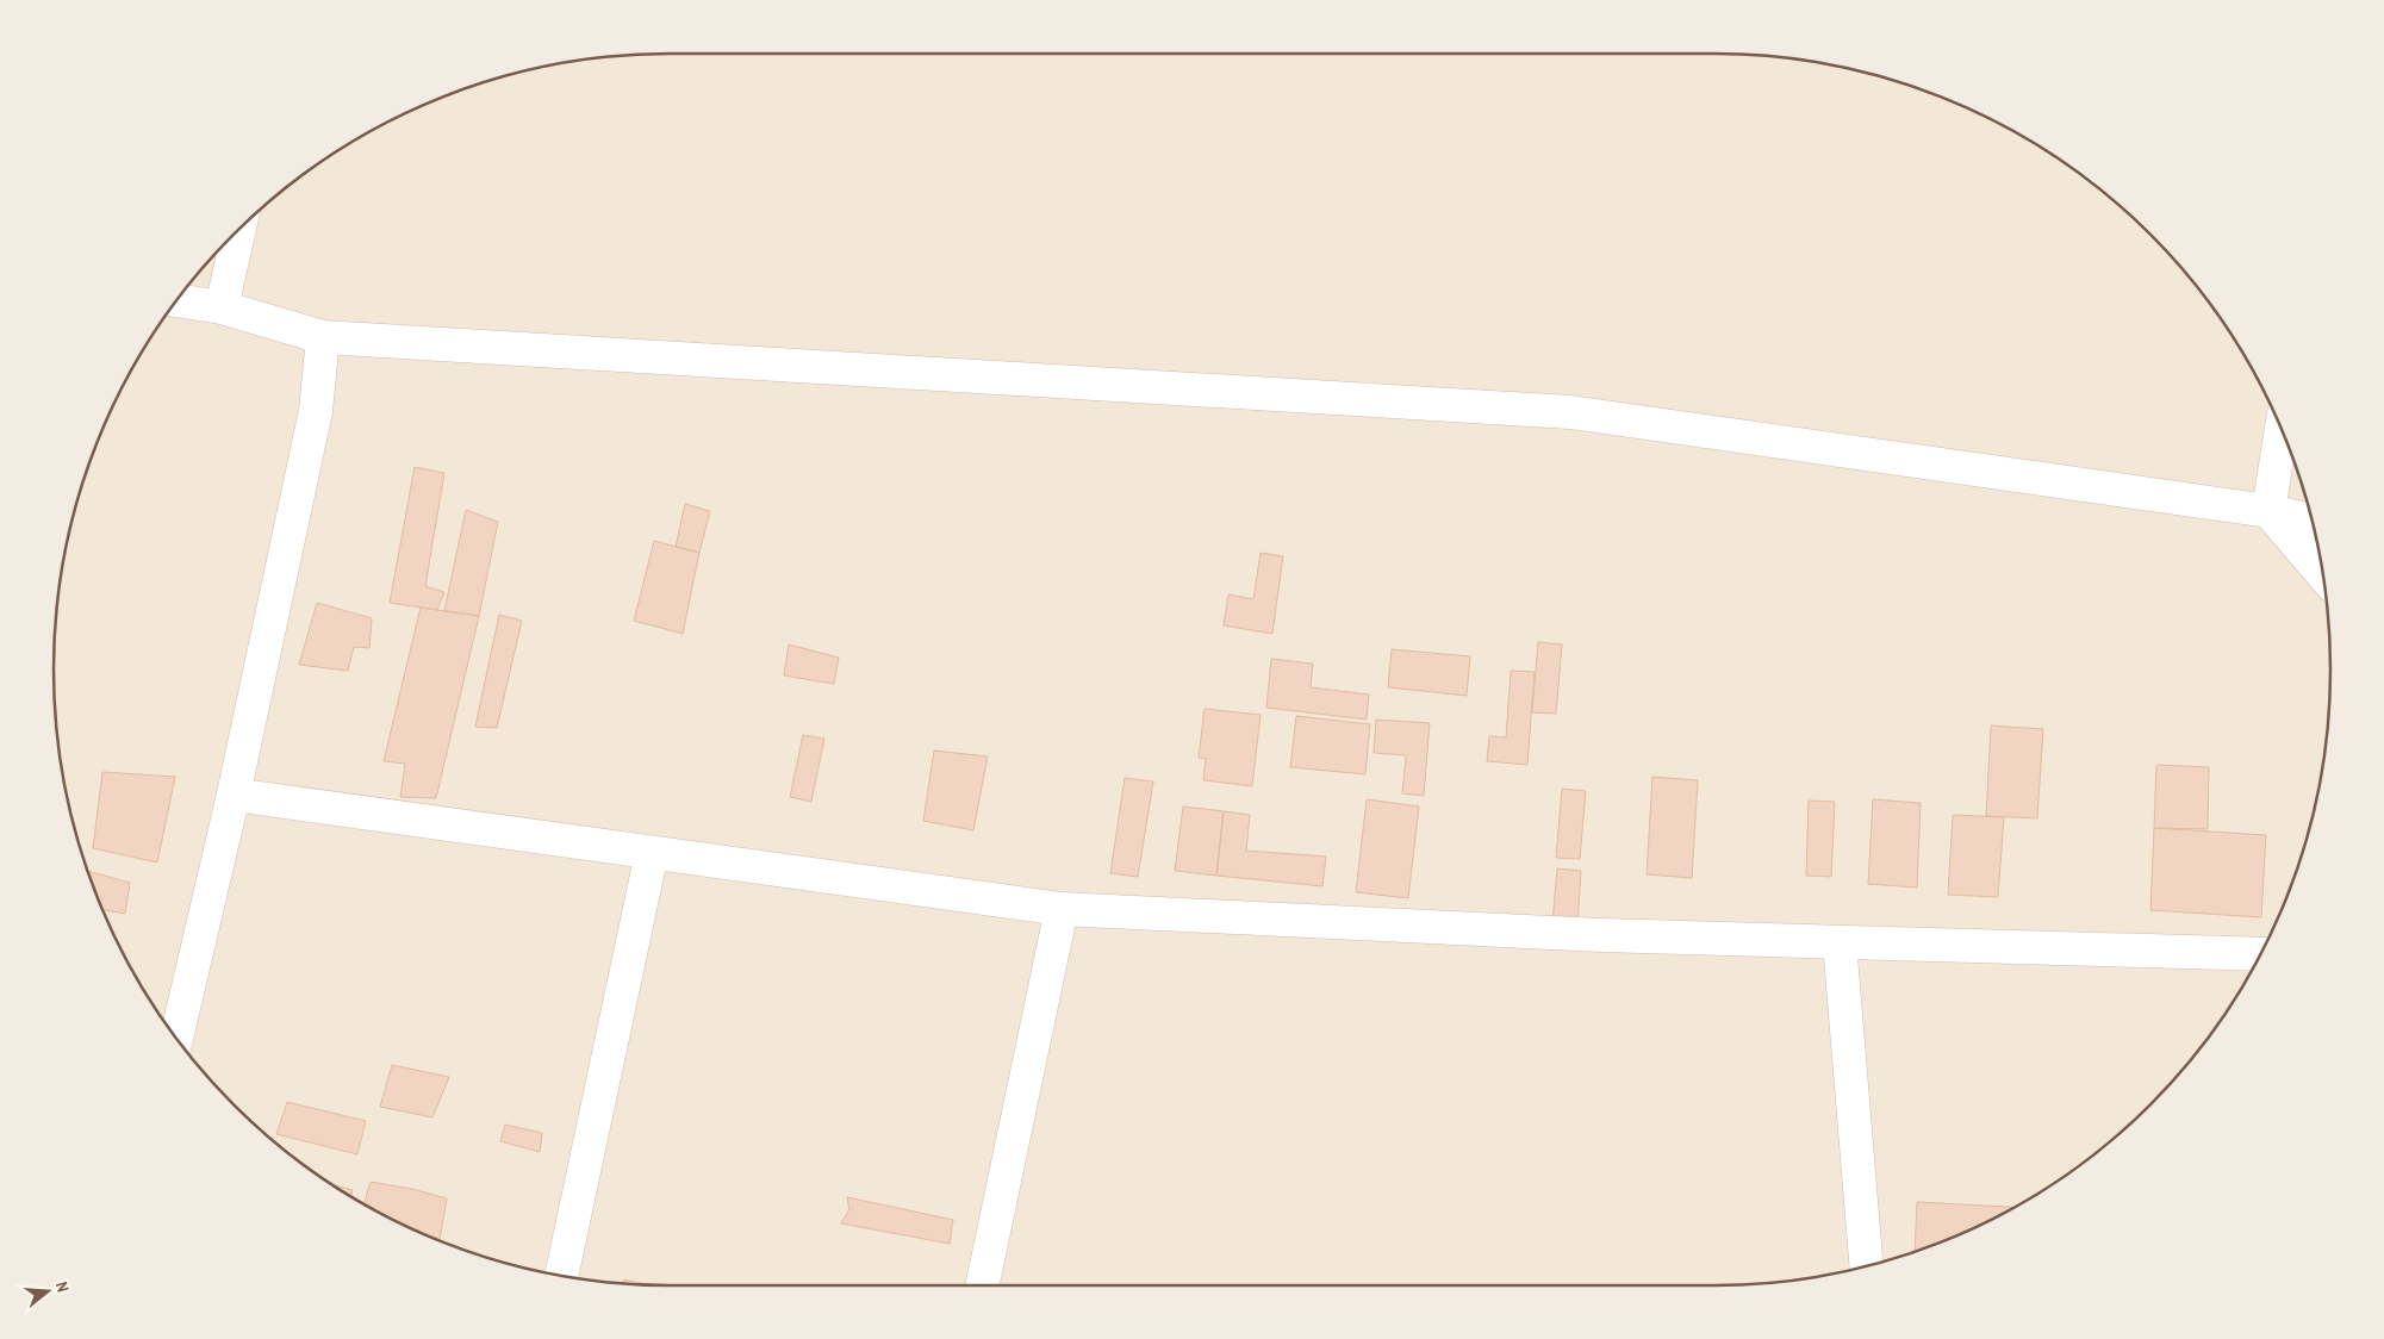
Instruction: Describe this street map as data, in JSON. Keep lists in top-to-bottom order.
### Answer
{
  "north": "right"
}
